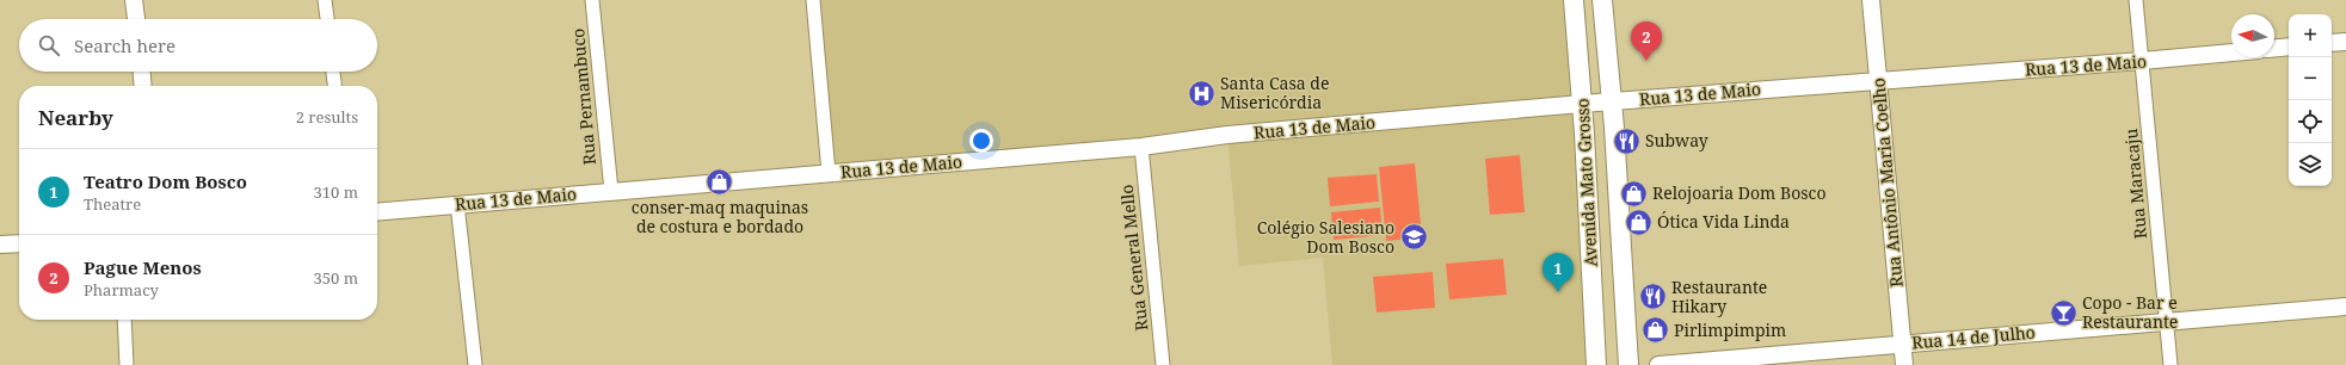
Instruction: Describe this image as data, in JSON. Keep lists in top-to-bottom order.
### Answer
{
  "streets": {
    "main road": ["Avenida Mato Grosso"],
    "street": [
      "Rua 13 de Maio",
      "Rua Pernambuco",
      "Rua Antônio Maria Coelho",
      "Rua Maracaju",
      "Rua General Mello",
      "Rua 14 de Julho"
    ]
  },
  "crossings": [
    ["Rua 13 de Maio", "Rua Pernambuco"],
    ["Rua 13 de Maio", "Avenida Mato Grosso"],
    ["Rua 13 de Maio", "Rua Antônio Maria Coelho"],
    ["Rua 13 de Maio", "Rua Maracaju"],
    ["Rua 13 de Maio", "Rua General Mello"],
    ["Rua Antônio Maria Coelho", "Rua 14 de Julho"],
    ["Rua Maracaju", "Rua 14 de Julho"]
  ],
  "places": {
    "hospital": ["Santa Casa de Misericórdia"],
    "restaurant": ["Subway", "Restaurante Hikary"],
    "shop": [
      "conser-maq maquinas de costura e bordado",
      "Relojoaria Dom Bosco",
      "Ótica Vida Linda",
      "Pirlimpimpim"
    ],
    "school or university": ["Colégio Salesiano Dom Bosco"],
    "bar": ["Copo - Bar e Restaurante"]
  },
  "north": "left",
  "page": {
    "map_buttons": ["+", "−"],
    "search": "Search here",
    "pins": ["2", "1"],
    "heading": ["Nearby", "2 results"],
    "list": [
      {
        "mark": "1",
        "name": "Teatro Dom Bosco",
        "note": "Theatre",
        "value": "310 m"
      },
      {
        "mark": "2",
        "name": "Pague Menos",
        "note": "Pharmacy",
        "value": "350 m"
      }
    ]
  }
}
